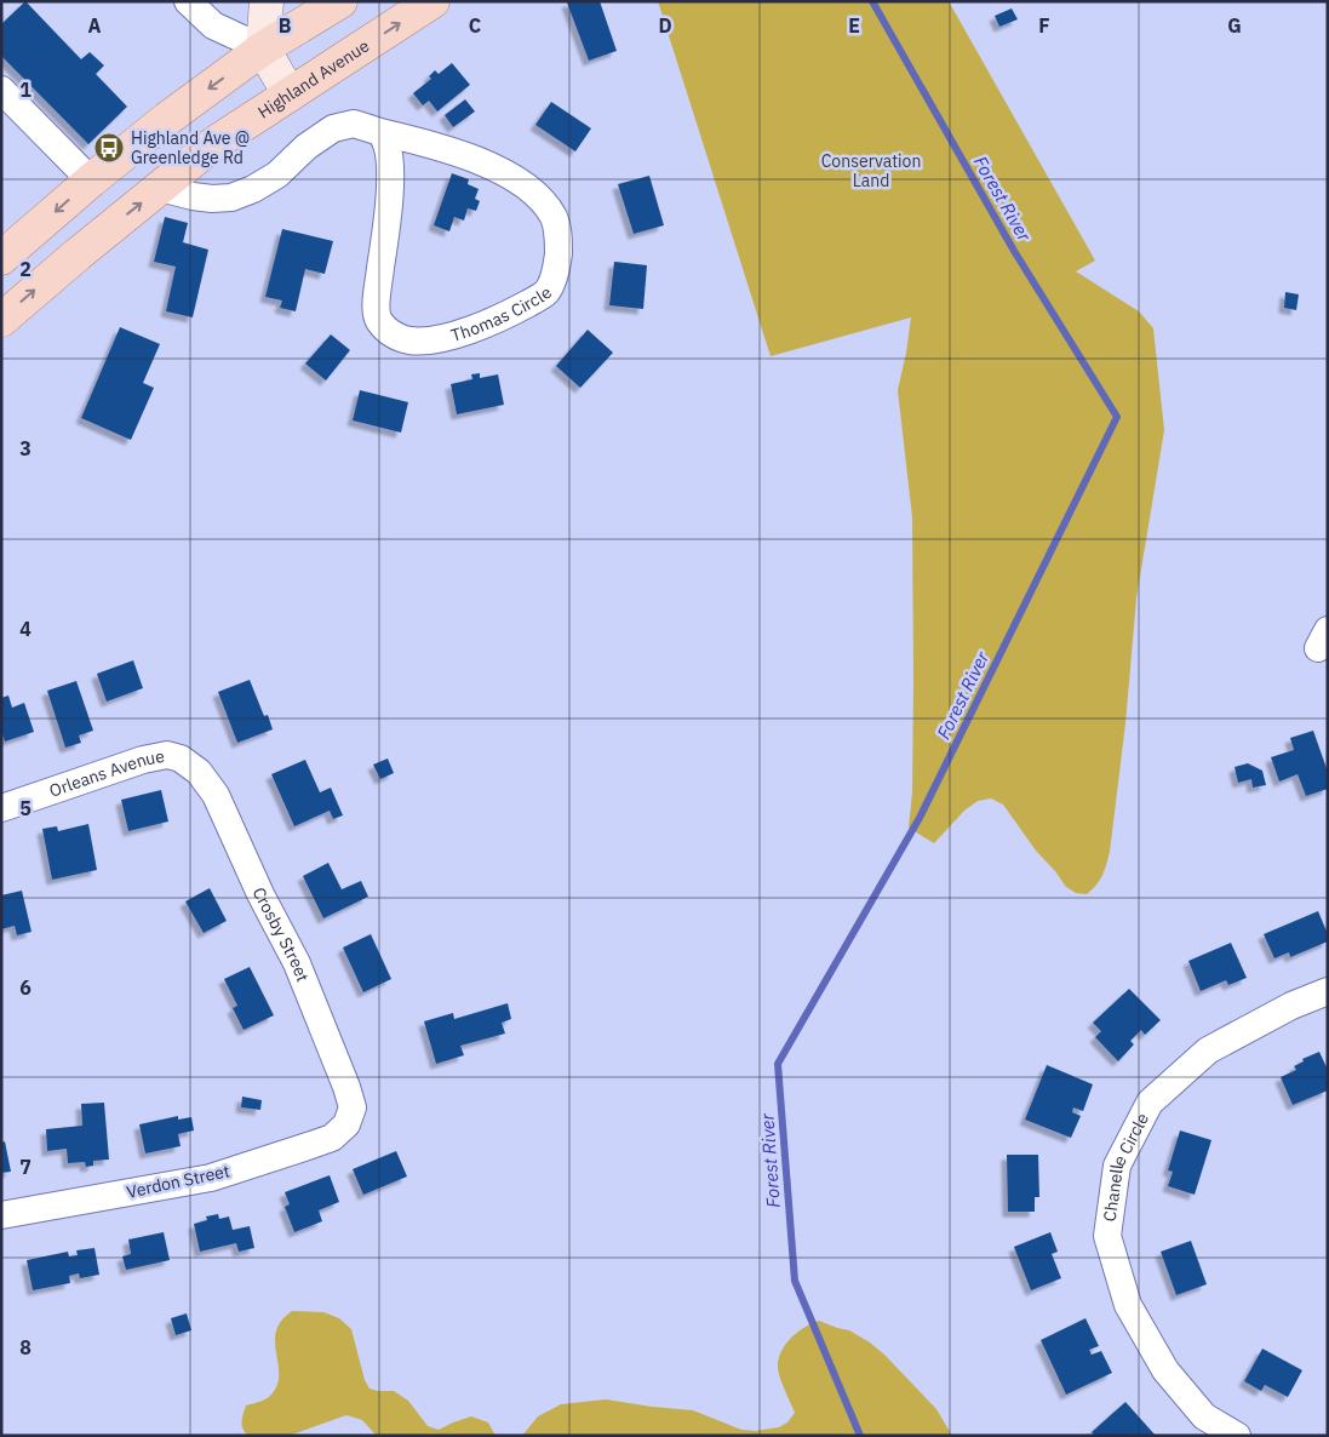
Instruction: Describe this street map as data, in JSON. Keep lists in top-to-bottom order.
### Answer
{
  "streets": {
    "main road": ["Highland Avenue"],
    "street": [
      "Thomas Circle",
      "Orleans Avenue",
      "Crosby Street",
      "Chanelle Circle",
      "Verdon Street"
    ]
  },
  "crossings": [
    ["Highland Avenue", "Thomas Circle"],
    ["Orleans Avenue", "Crosby Street"],
    ["Crosby Street", "Verdon Street"]
  ],
  "water": ["Forest River"],
  "parks": ["Conservation Land"],
  "places": {
    "bus stop": ["Highland Ave @ Greenledge Rd"]
  },
  "grid": {
    "columns": [
      "A",
      "B",
      "C",
      "D",
      "E",
      "F",
      "G"
    ],
    "rows": [
      "1",
      "2",
      "3",
      "4",
      "5",
      "6",
      "7",
      "8"
    ]
  }
}
